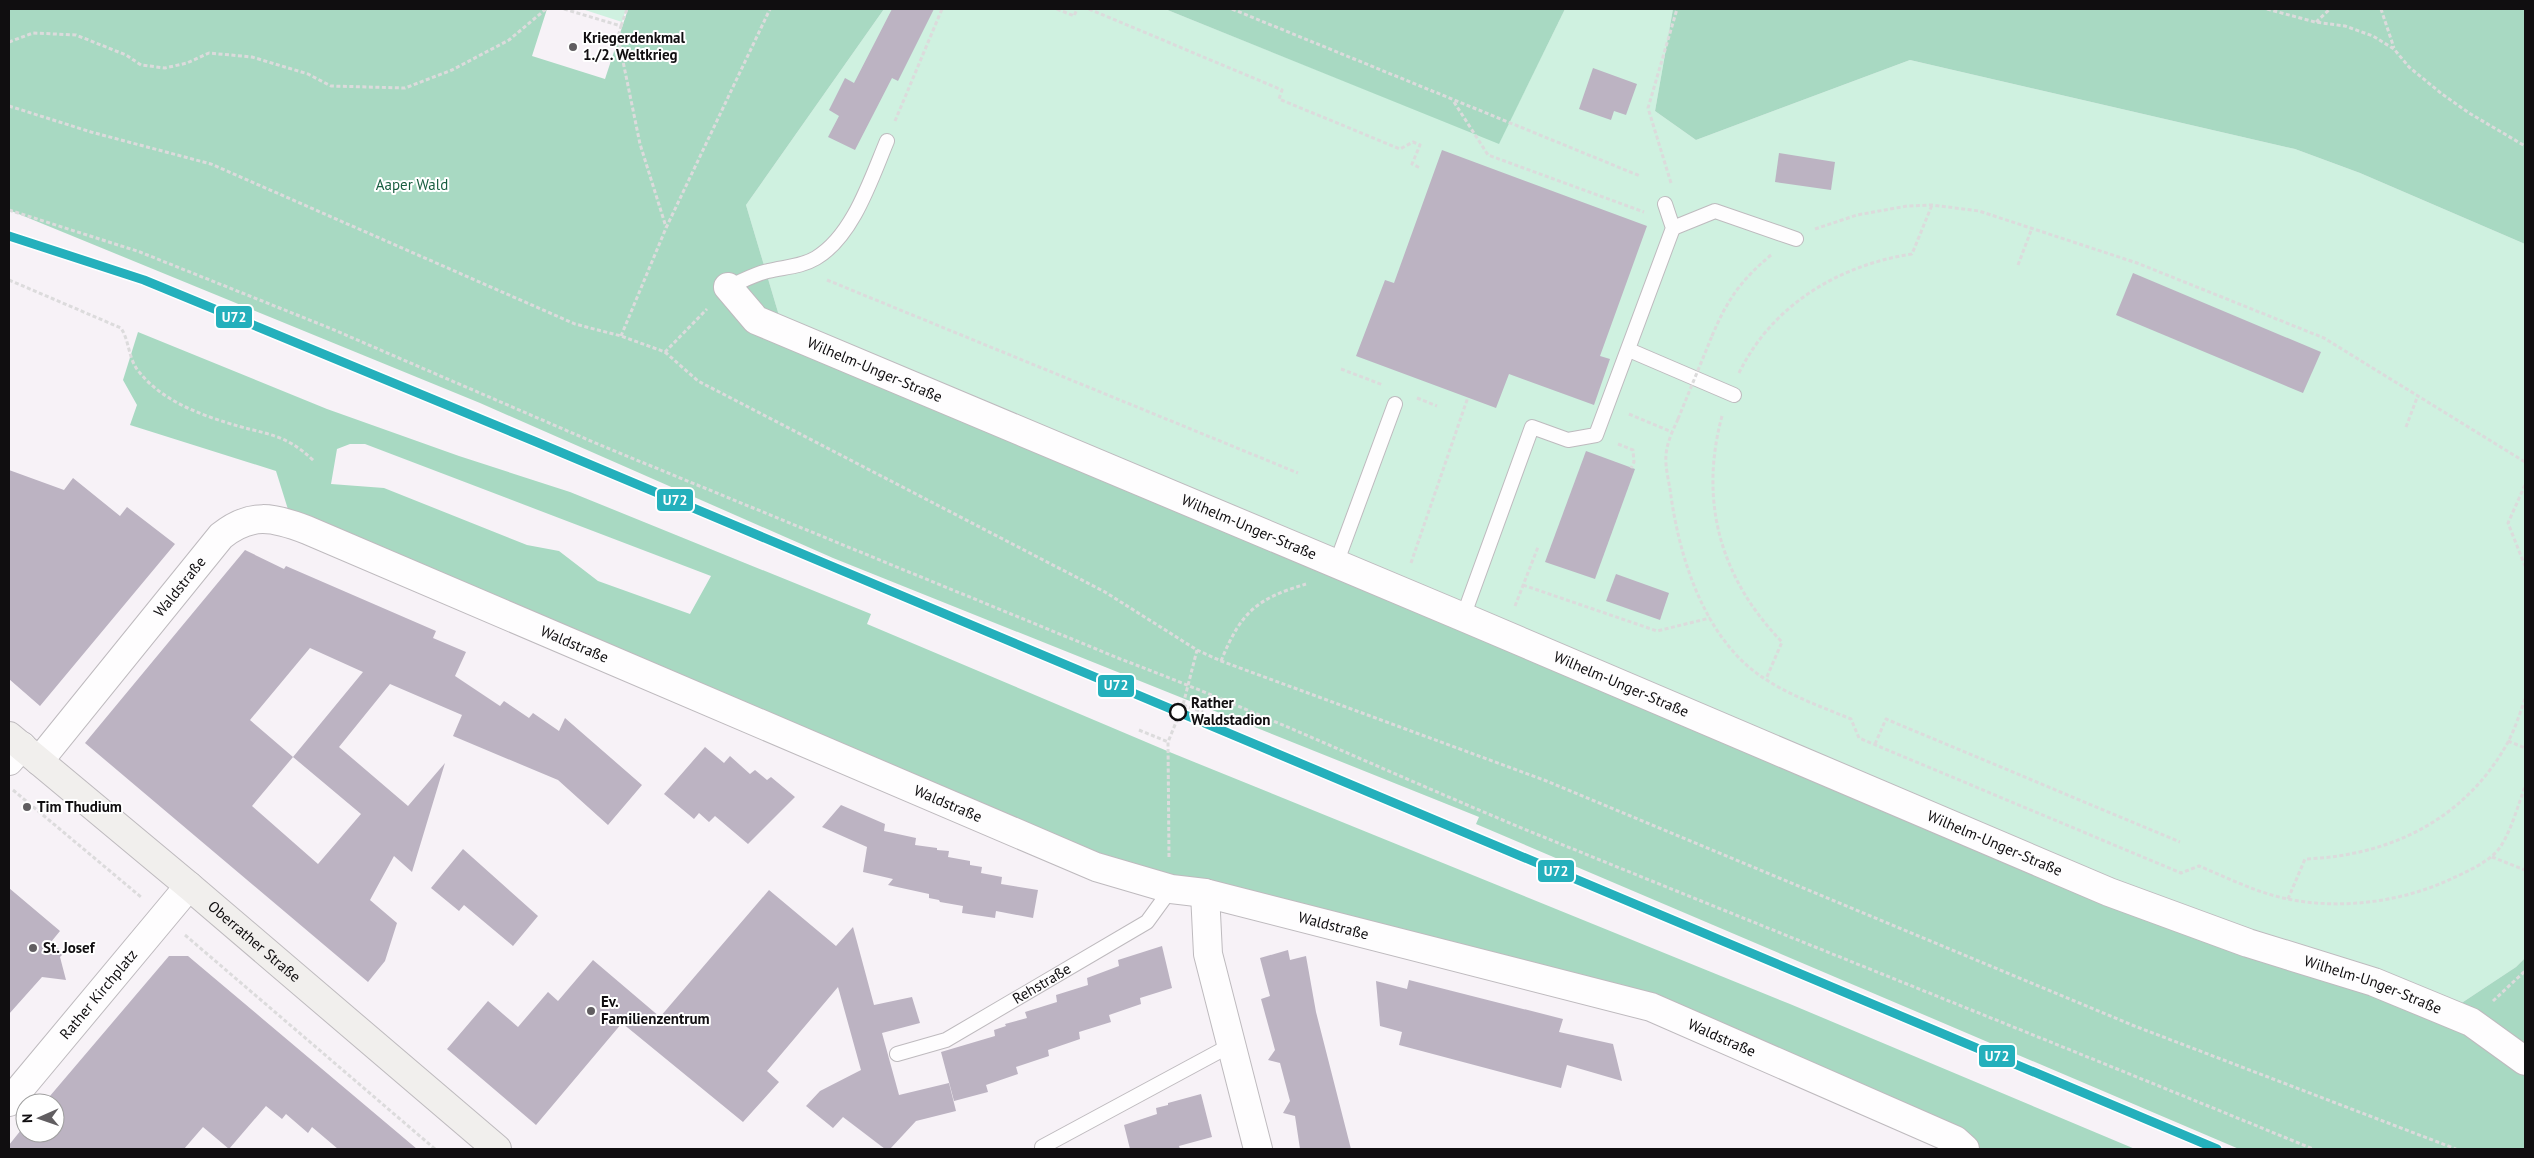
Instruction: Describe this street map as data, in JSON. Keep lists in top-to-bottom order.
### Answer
{
  "streets": {
    "main road": ["Oberrather Straße"],
    "street": ["Wilhelm-Unger-Straße", "Waldstraße", "Rather Kirchplatz"],
    "lane": ["Rehstraße"]
  },
  "crossings": [
    ["Waldstraße", "Oberrather Straße"],
    ["Waldstraße", "Rehstraße"],
    ["Oberrather Straße", "Rather Kirchplatz"]
  ],
  "parks": ["Aaper Wald"],
  "places": [
    "Kriegerdenkmal 1./2. Weltkrieg",
    "Rather Waldstadion",
    "Tim Thudium",
    "St. Josef",
    "Ev. Familienzentrum"
  ],
  "lines": ["transit line U72"],
  "north": "left"
}
